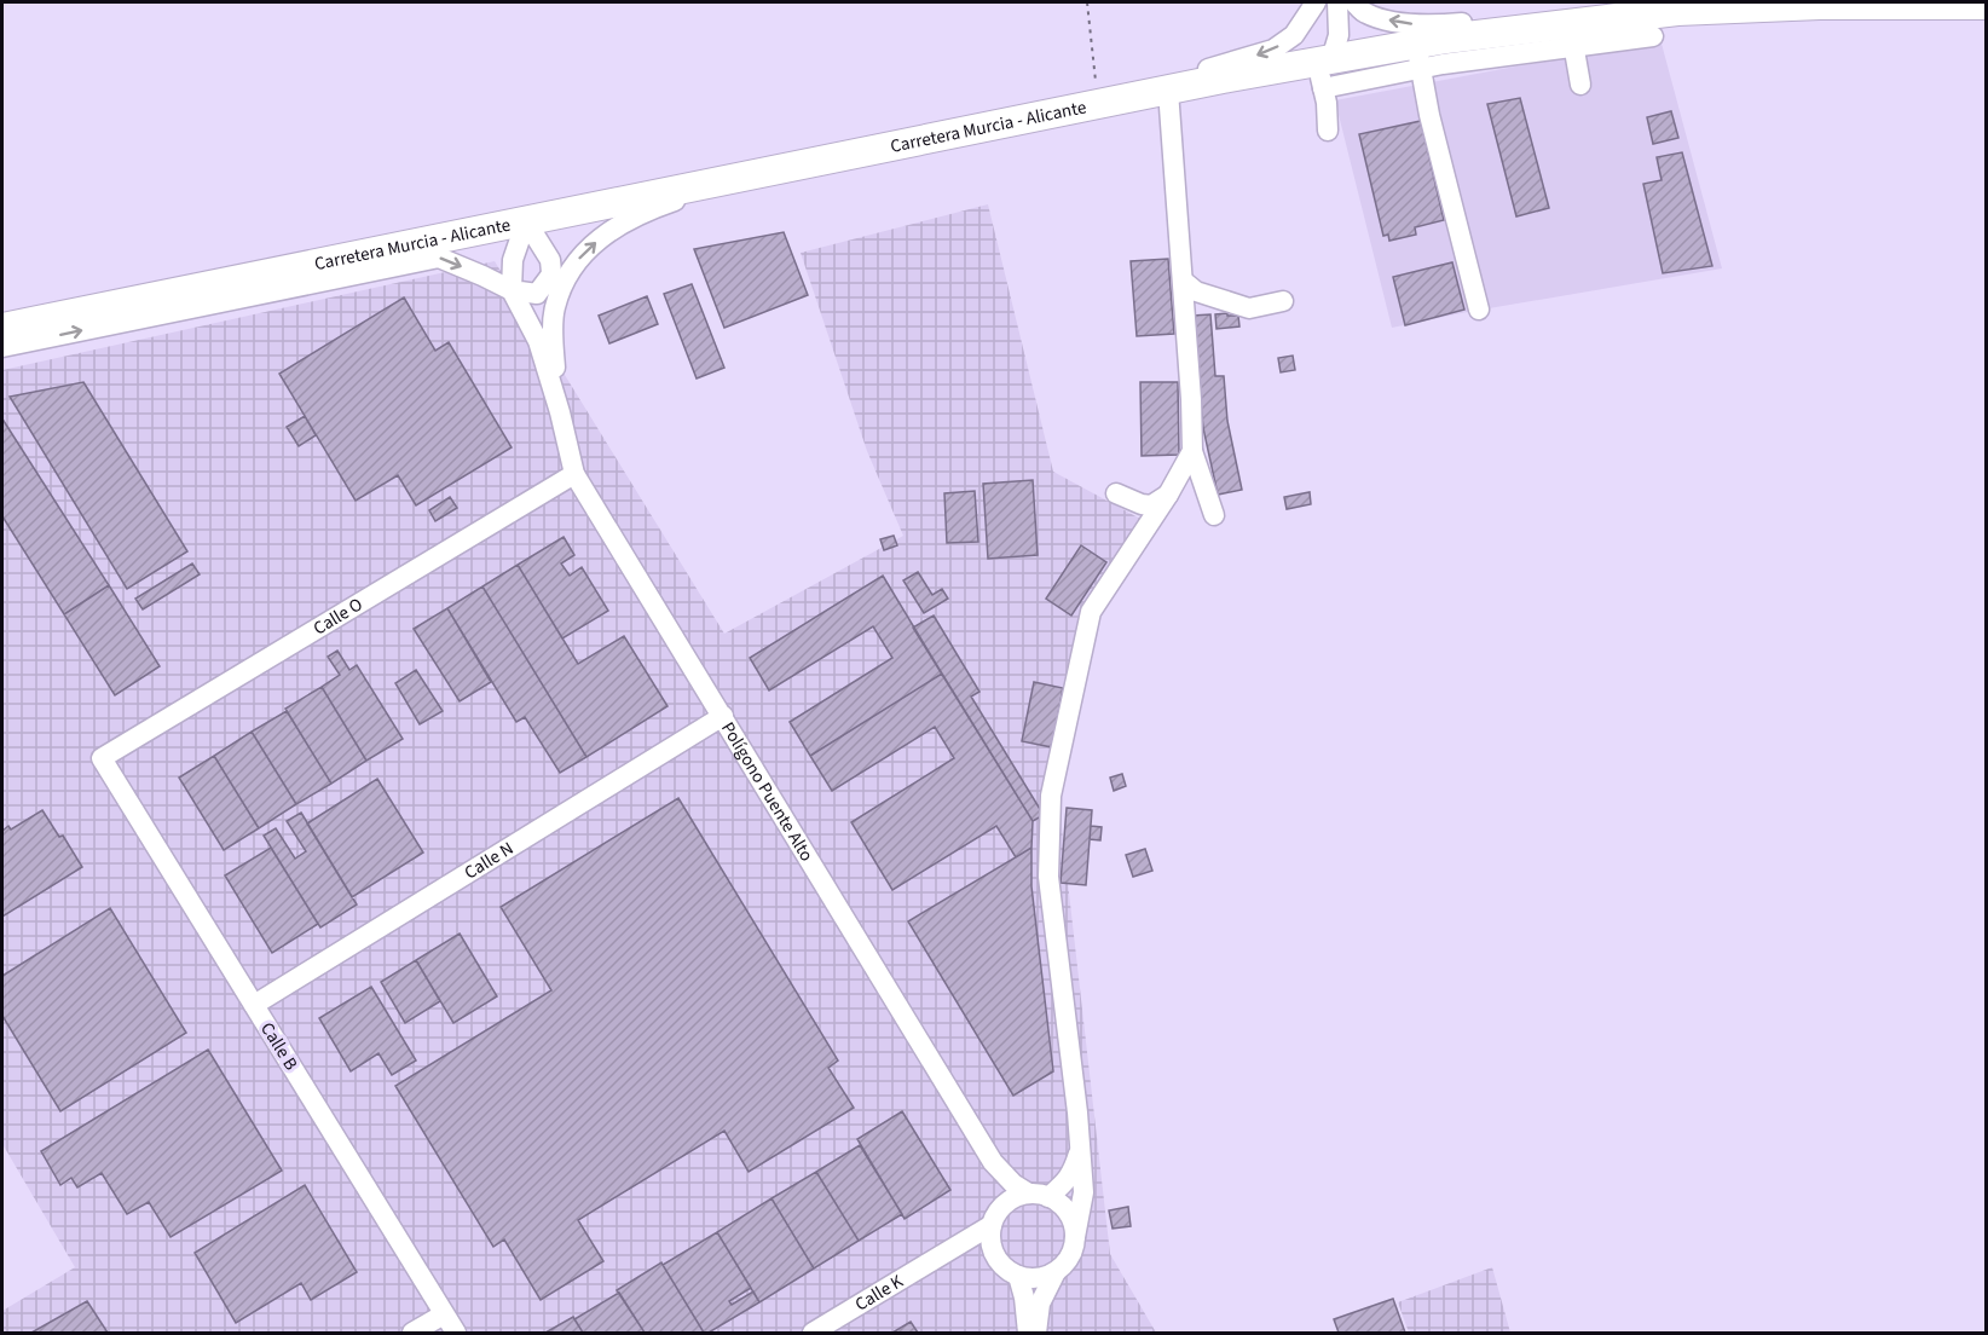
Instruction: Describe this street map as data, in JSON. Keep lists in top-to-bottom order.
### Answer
{
  "streets": {
    "highway": ["Carretera Murcia - Alicante"],
    "street": [
      "Calle O",
      "Polígono Puente Alto",
      "Calle N",
      "Calle B",
      "Calle K"
    ]
  },
  "crossings": [
    ["Calle O", "Polígono Puente Alto"],
    ["Calle O", "Calle B"],
    ["Polígono Puente Alto", "Calle N"],
    ["Polígono Puente Alto", "Calle K"],
    ["Calle N", "Calle B"]
  ]
}
